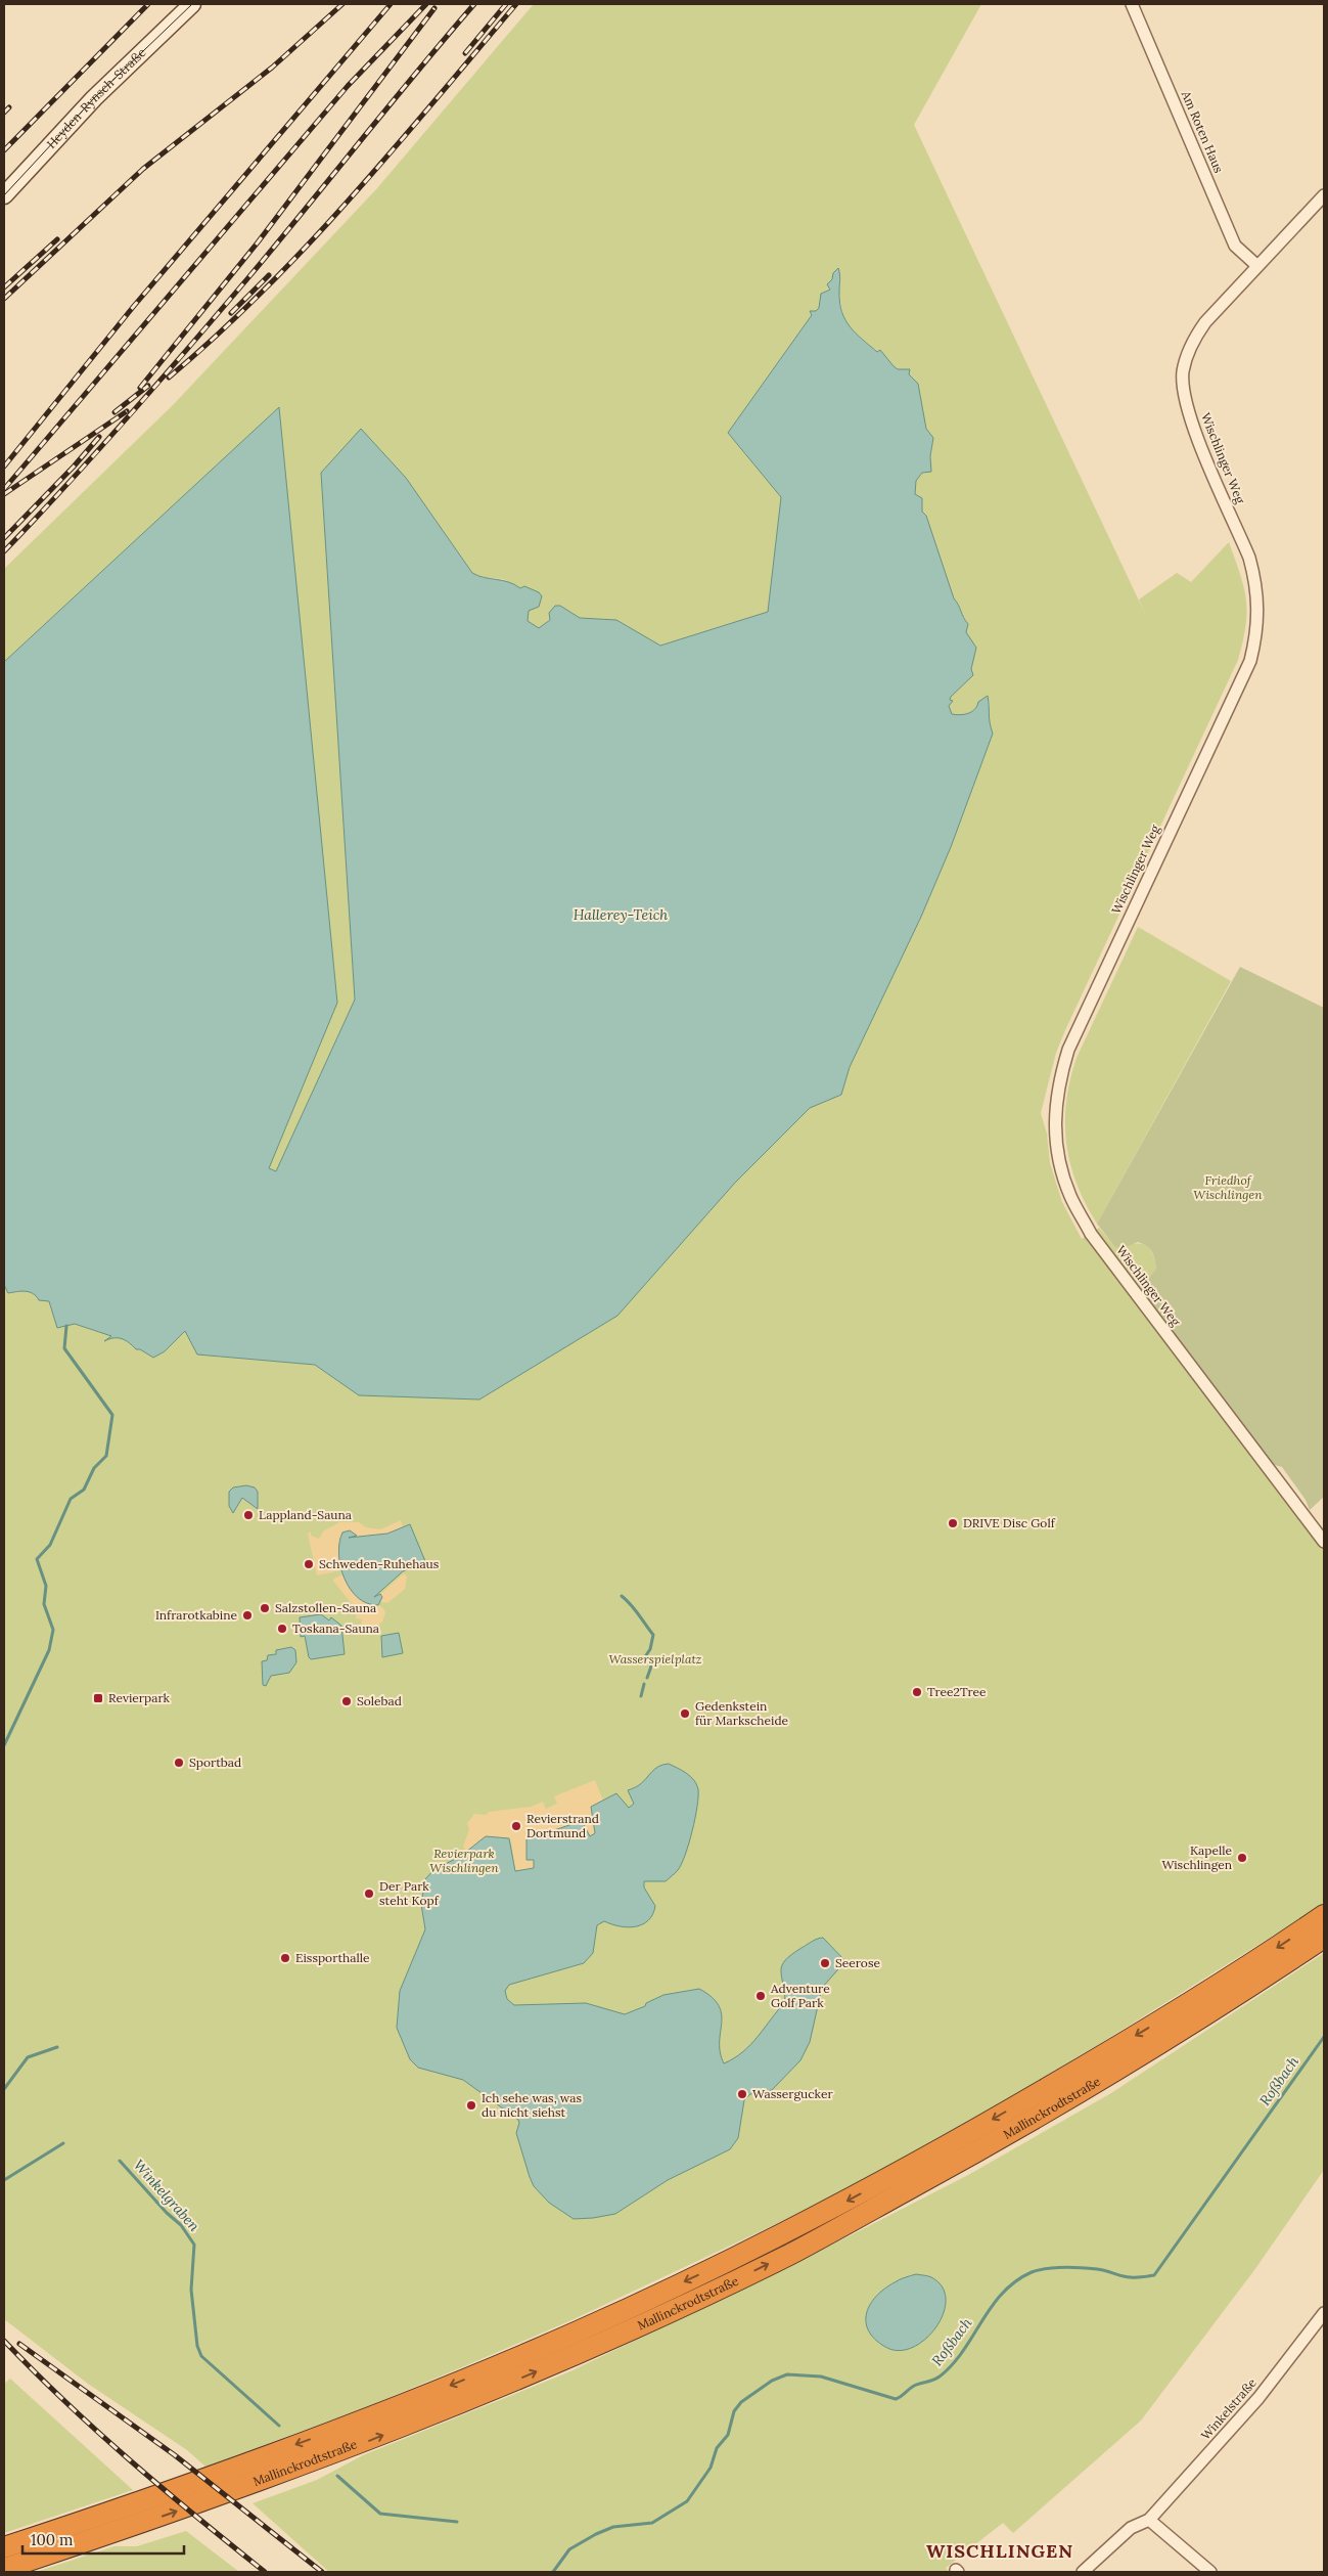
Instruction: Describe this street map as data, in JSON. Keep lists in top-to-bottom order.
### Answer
{
  "streets": {
    "highway": ["Mallinckrodtstraße"],
    "main road": ["Heyden-Rynsch-Straße"],
    "street": ["Am Roten Haus", "Wischlinger Weg", "Winkelstraße"]
  },
  "crossings": [
    ["Am Roten Haus", "Wischlinger Weg"]
  ],
  "districts": ["WISCHLINGEN"],
  "water": ["Hallerey-Teich", "Roßbach", "Winkelgraben"],
  "parks": ["Friedhof Wischlingen", "Wasserspielplatz", "Revierpark Wischlingen"],
  "places": {
    "other": [
      "Lappland-Sauna",
      "DRIVE Disc Golf",
      "Schweden-Ruhehaus",
      "Salzstollen-Sauna",
      "Infrarotkabine",
      "Toskana-Sauna",
      "Tree2Tree",
      "Solebad",
      "Gedenkstein für Markscheide",
      "Sportbad",
      "Revierstrand Dortmund",
      "Kapelle Wischlingen",
      "Der Park steht Kopf",
      "Eissporthalle",
      "Seerose",
      "Adventure Golf Park",
      "Wassergucker",
      "Ich sehe was, was du nicht siehst"
    ],
    "transit": ["Revierpark"]
  },
  "scale_bar": "100 m"
}
